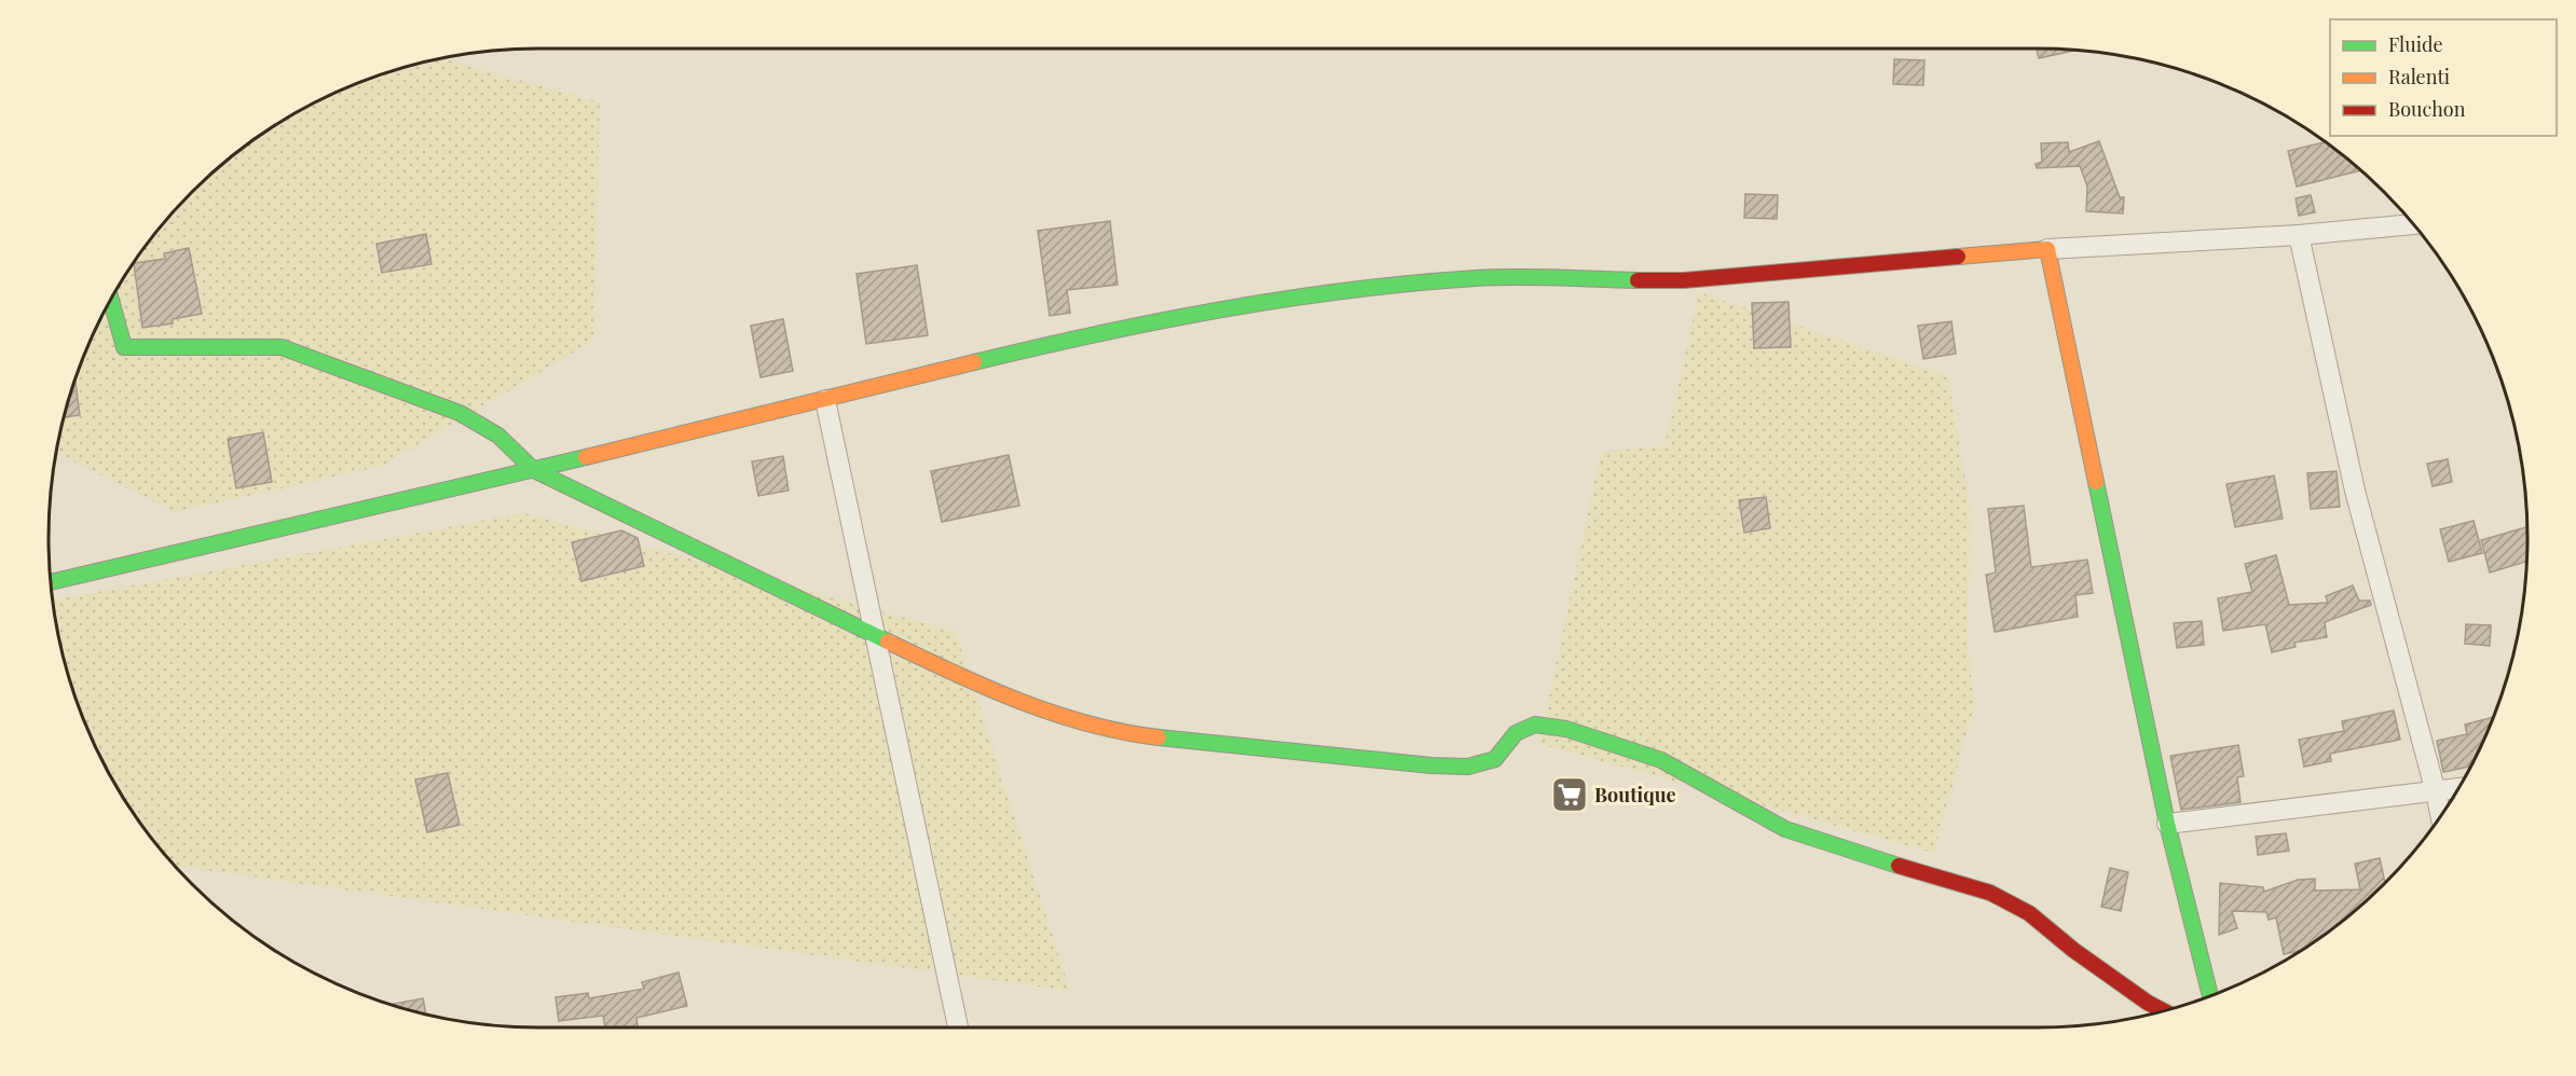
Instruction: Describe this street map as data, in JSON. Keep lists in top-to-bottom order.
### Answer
{
  "places": {
    "supermarket": ["Boutique"]
  },
  "legend": ["Fluide", "Ralenti", "Bouchon"]
}
